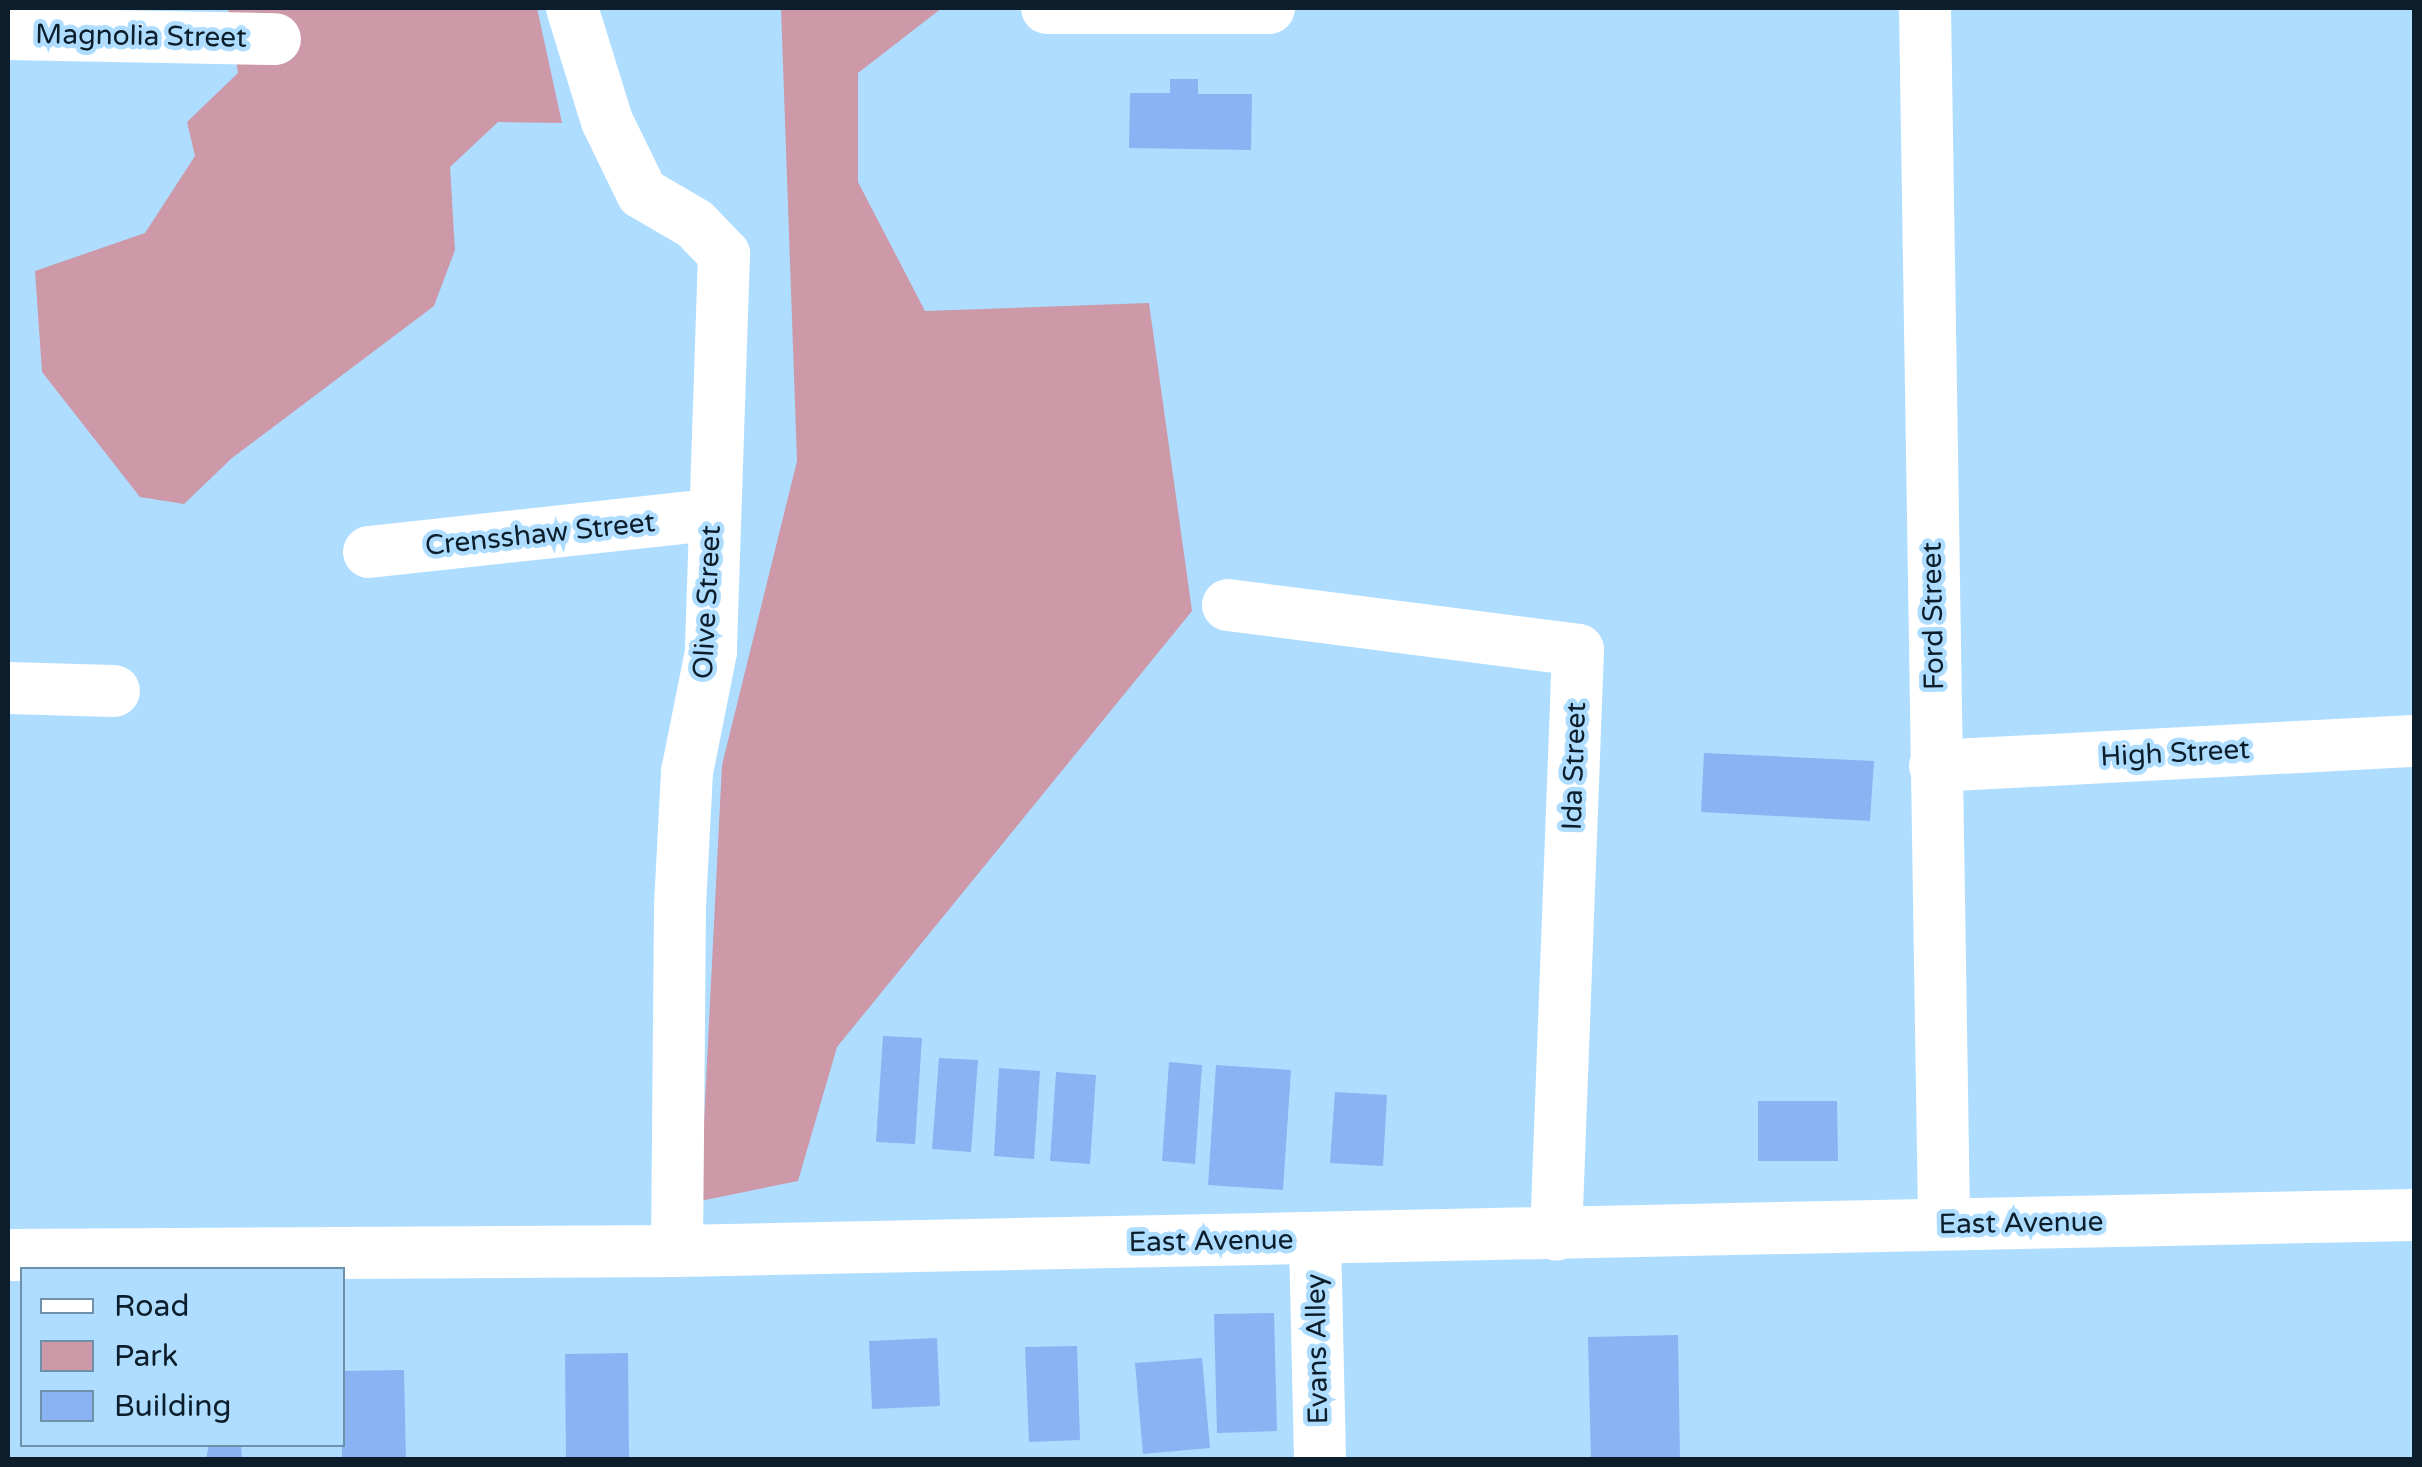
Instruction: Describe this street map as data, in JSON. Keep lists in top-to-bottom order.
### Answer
{
  "streets": {
    "street": [
      "Magnolia Street",
      "Crensshaw Street",
      "Olive Street",
      "Ford Street",
      "High Street",
      "Ida Street",
      "East Avenue",
      "Evans Alley"
    ]
  },
  "crossings": [
    ["Crensshaw Street", "Olive Street"],
    ["Olive Street", "East Avenue"],
    ["Ford Street", "High Street"],
    ["Ford Street", "East Avenue"],
    ["Ida Street", "East Avenue"],
    ["East Avenue", "Evans Alley"]
  ],
  "legend": ["Road", "Park", "Building"]
}
